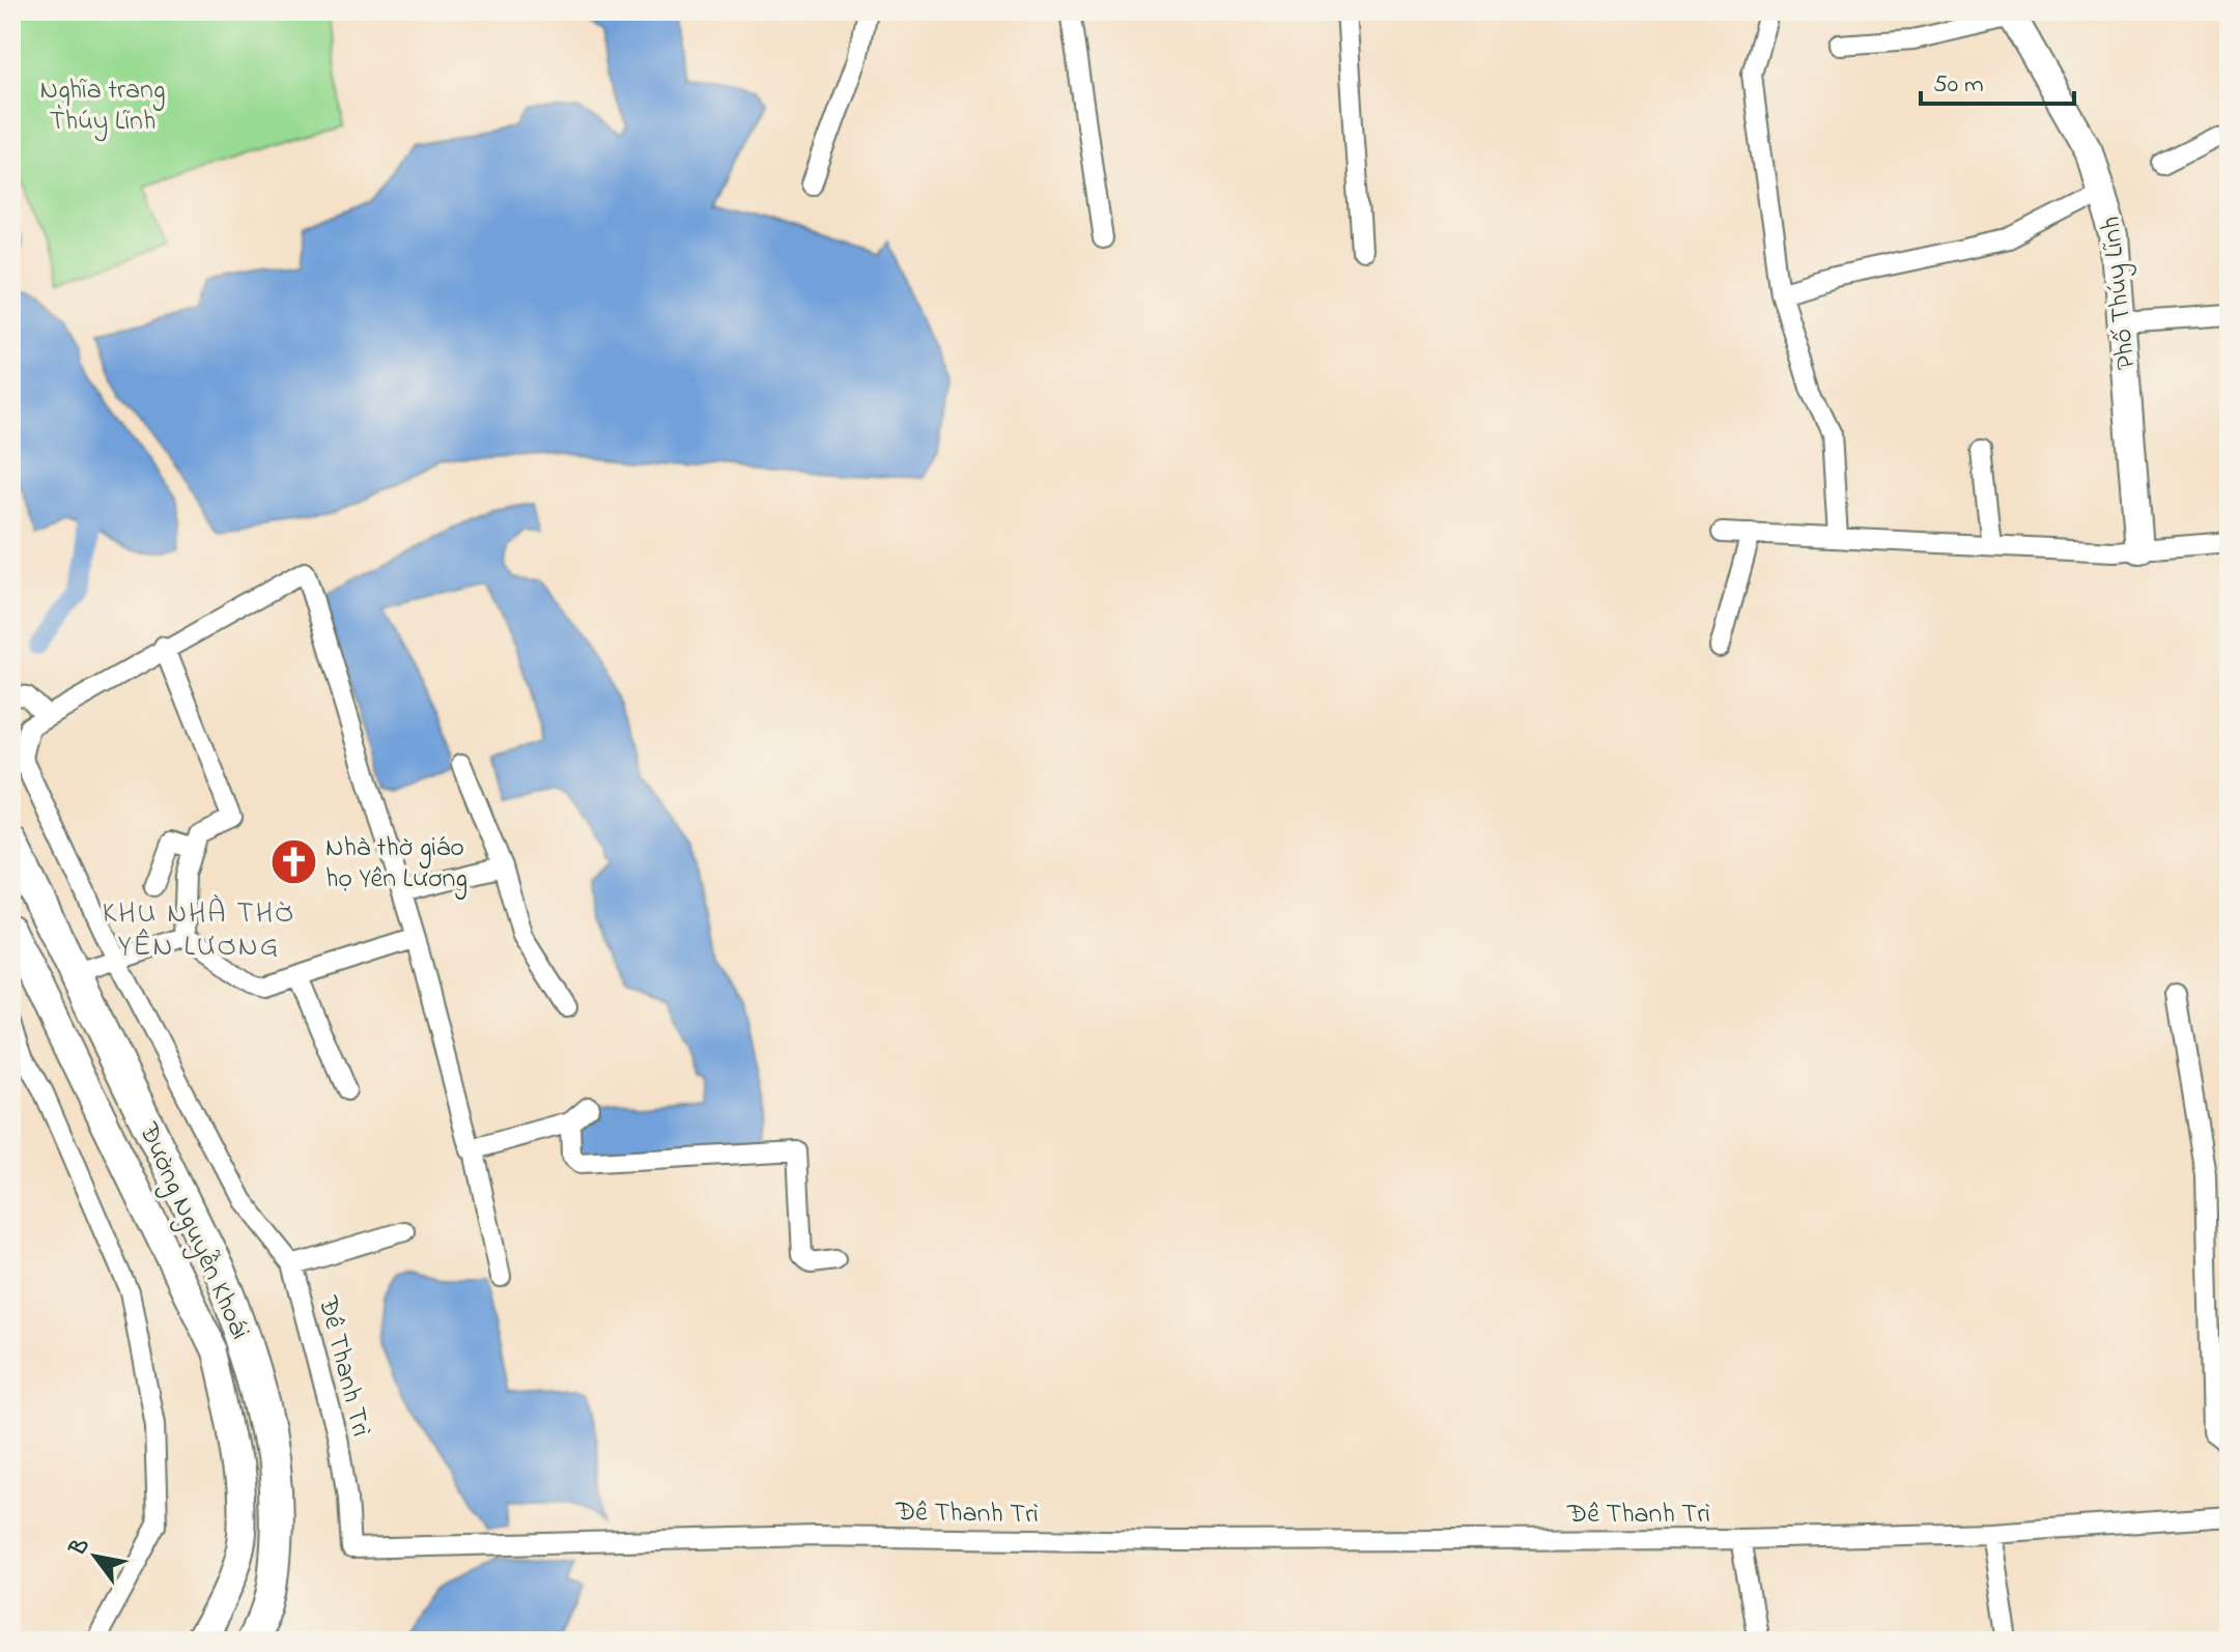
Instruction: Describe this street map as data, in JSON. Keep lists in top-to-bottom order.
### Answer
{
  "streets": {
    "main road": ["Đường Nguyễn Khoái"],
    "street": ["Phố Thúy Lĩnh", "Đê Thanh Trì"]
  },
  "districts": ["KHU NHÀ THỜ YÊN LƯƠNG"],
  "parks": ["Nghĩa trang Thúy Lĩnh"],
  "places": {
    "church": ["Nhà thờ giáo họ Yên Lương"]
  },
  "scale_bar": "50 m",
  "north": "top left"
}
